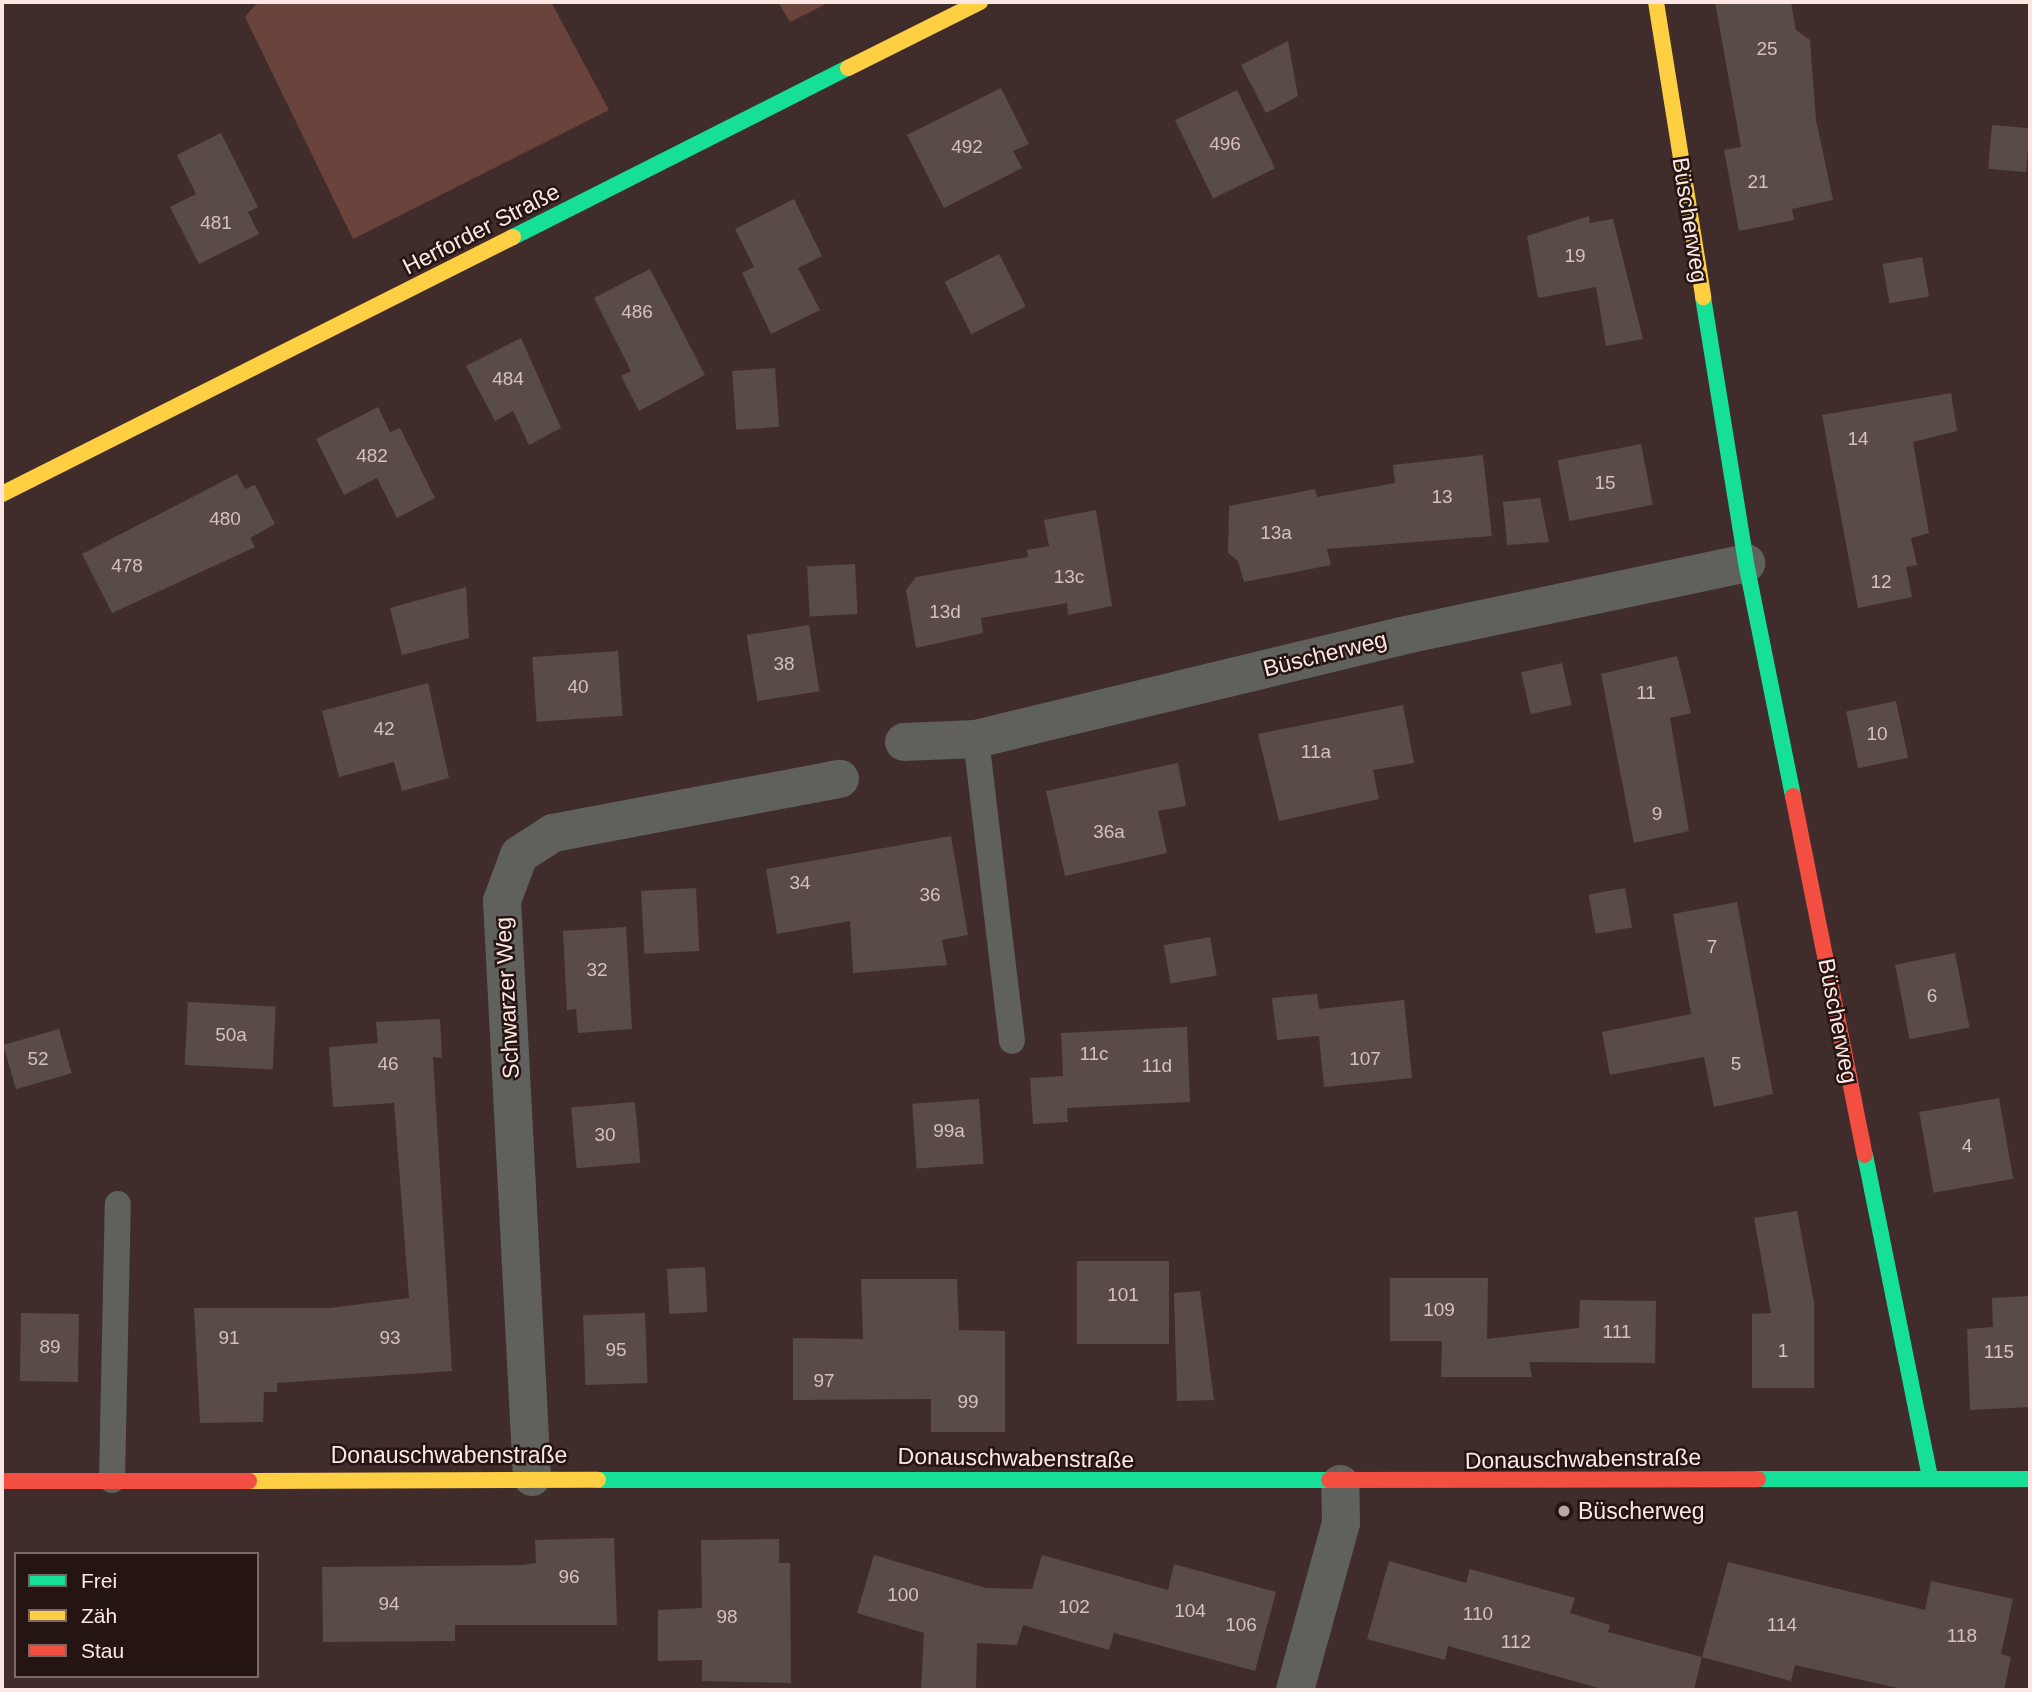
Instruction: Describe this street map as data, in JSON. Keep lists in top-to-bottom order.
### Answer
{
  "streets": {
    "street": [
      "Büscherweg",
      "Herforder Straße",
      "Schwarzer Weg",
      "Donauschwabenstraße"
    ]
  },
  "crossings": [
    ["Büscherweg", "Donauschwabenstraße"],
    ["Schwarzer Weg", "Donauschwabenstraße"]
  ],
  "places": ["Büscherweg"],
  "house_numbers": [
    "25",
    "496",
    "492",
    "21",
    "481",
    "19",
    "486",
    "484",
    "14",
    "482",
    "15",
    "13",
    "480",
    "13a",
    "478",
    "13c",
    "12",
    "13d",
    "38",
    "40",
    "11",
    "42",
    "10",
    "11a",
    "9",
    "36a",
    "34",
    "36",
    "7",
    "32",
    "6",
    "50a",
    "11c",
    "52",
    "107",
    "46",
    "5",
    "11d",
    "99a",
    "30",
    "4",
    "101",
    "109",
    "111",
    "91",
    "93",
    "89",
    "95",
    "1",
    "115",
    "97",
    "99",
    "96",
    "100",
    "94",
    "102",
    "104",
    "110",
    "98",
    "106",
    "114",
    "118",
    "112"
  ],
  "legend": ["Frei", "Zäh", "Stau"]
}
